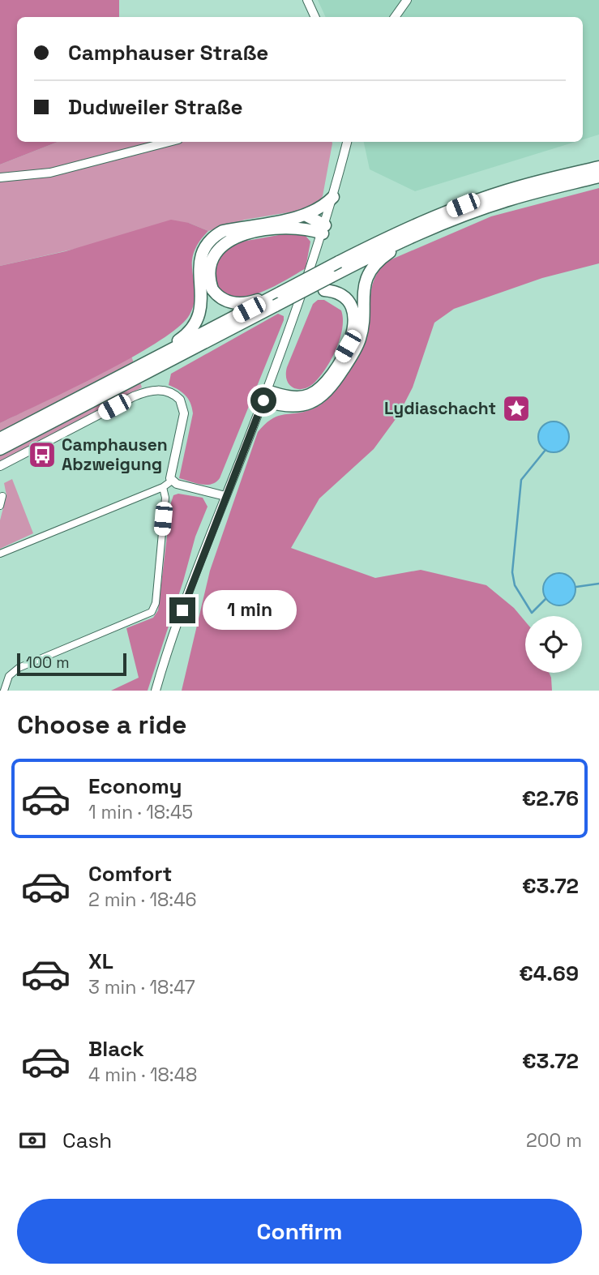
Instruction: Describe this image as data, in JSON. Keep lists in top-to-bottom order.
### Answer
{
  "places": {
    "place": ["Lydiaschacht"],
    "bus stop": ["Camphausen Abzweigung"]
  },
  "scale_bar": "100 m",
  "page": {
    "banner": ["Camphauser Straße", "Dudweiler Straße"],
    "bubble": "1 min",
    "scale": "100 m",
    "heading": "Choose a ride",
    "list": [
      {
        "name": "Economy",
        "note": "1 min · 18:45",
        "value": "€2.76"
      },
      {
        "name": "Comfort",
        "note": "2 min · 18:46",
        "value": "€3.72"
      },
      {
        "name": "XL",
        "note": "3 min · 18:47",
        "value": "€4.69"
      },
      {
        "name": "Black",
        "note": "4 min · 18:48",
        "value": "€3.72"
      }
    ],
    "pay": ["Cash", "200 m"],
    "buttons": "Confirm"
  }
}
